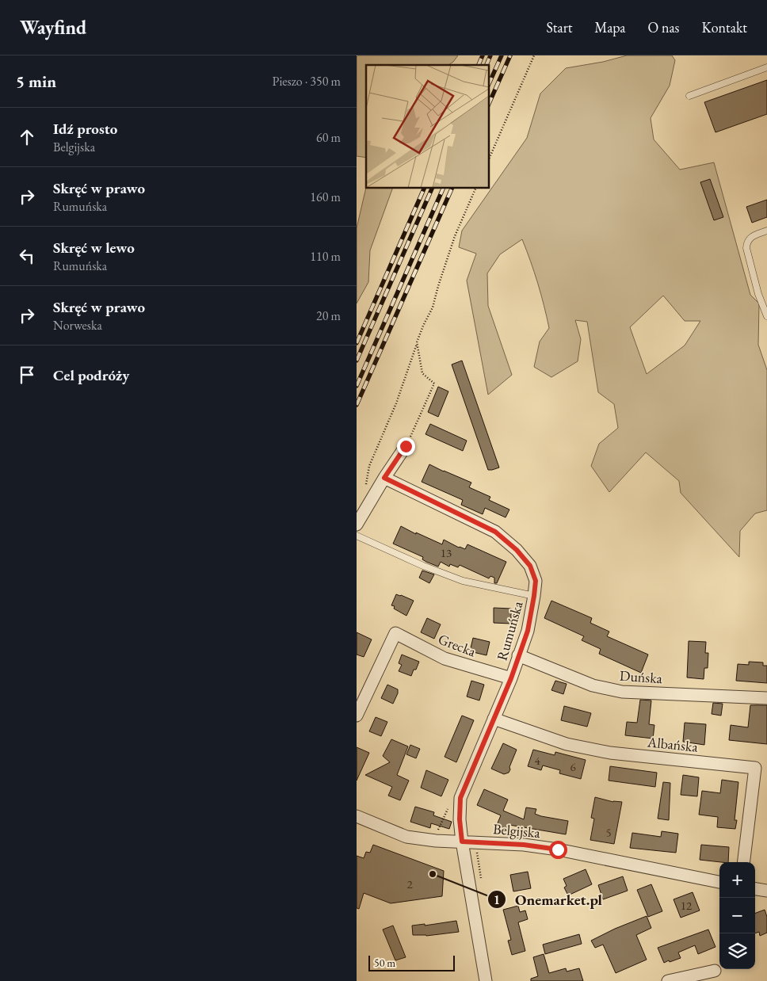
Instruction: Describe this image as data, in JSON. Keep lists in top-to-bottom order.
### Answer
{
  "streets": {
    "street": [
      "Rumuńska",
      "Grecka",
      "Duńska",
      "Albańska",
      "Belgijska"
    ]
  },
  "crossings": [
    ["Rumuńska", "Grecka"],
    ["Rumuńska", "Duńska"],
    ["Rumuńska", "Albańska"],
    ["Rumuńska", "Belgijska"]
  ],
  "places": ["Onemarket.pl"],
  "house_numbers": [
    "13",
    "4",
    "6",
    "5",
    "2",
    "12"
  ],
  "scale_bar": "50 m",
  "page": {
    "header": "Wayfind",
    "nav": [
      "Start",
      "Mapa",
      "O nas",
      "Kontakt"
    ],
    "heading": ["5 min", "Pieszo · 350 m"],
    "list": [
      ["Idź prosto", "Belgijska", "60 m"],
      ["Skręć w prawo", "Rumuńska", "160 m"],
      ["Skręć w lewo", "Rumuńska", "110 m"],
      ["Skręć w prawo", "Norweska", "20 m"],
      "Cel podróży"
    ],
    "map_buttons": ["+", "−"],
    "scale": "50 m"
  }
}
